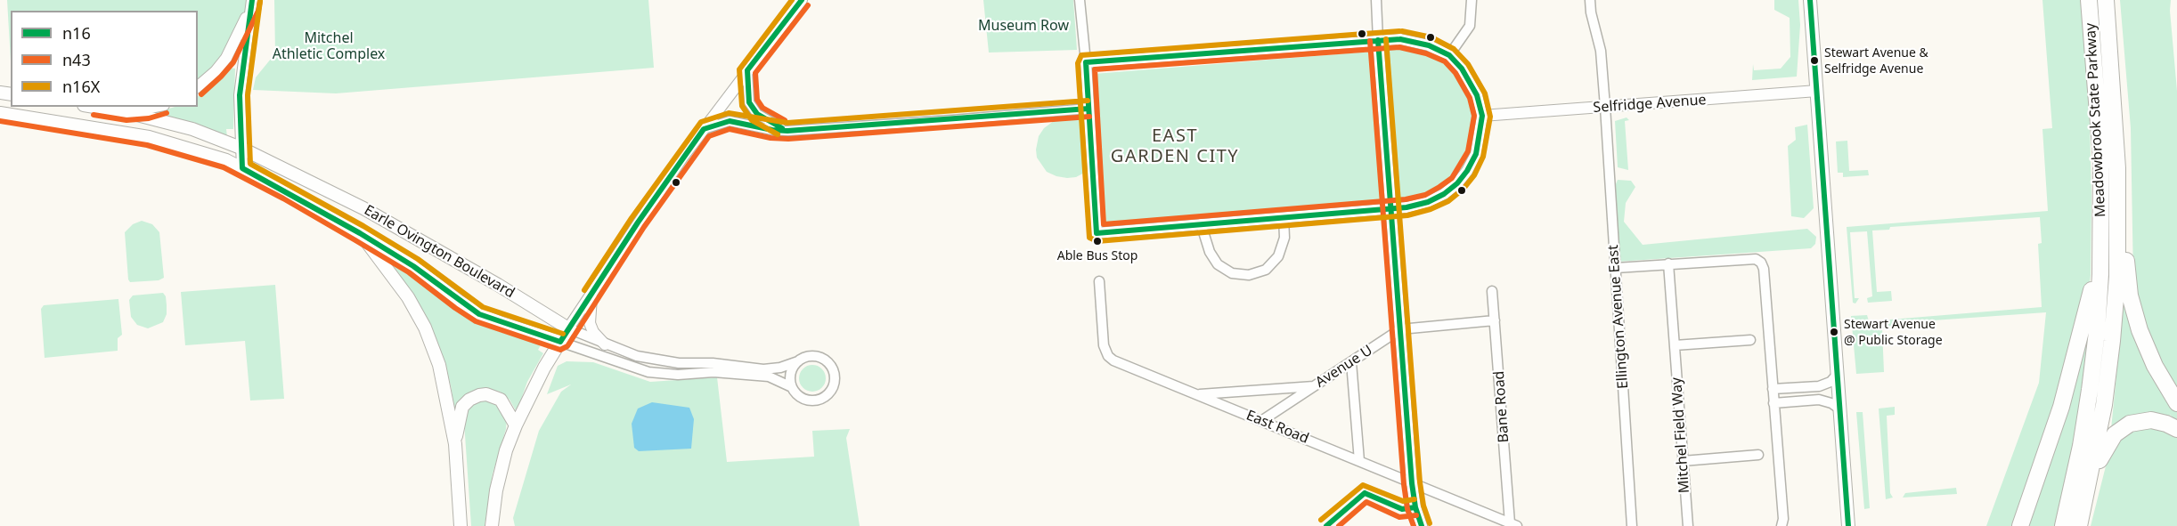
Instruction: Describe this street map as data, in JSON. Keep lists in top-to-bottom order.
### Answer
{
  "streets": {
    "highway": ["Meadowbrook State Parkway"],
    "main road": ["Earle Ovington Boulevard"],
    "street": [
      "Selfridge Avenue",
      "Ellington Avenue East",
      "Avenue U",
      "Bane Road",
      "East Road",
      "Mitchel Field Way"
    ]
  },
  "crossings": [
    ["Selfridge Avenue", "Ellington Avenue East"],
    ["Avenue U", "Bane Road"],
    ["Avenue U", "East Road"],
    ["Bane Road", "East Road"]
  ],
  "districts": ["EAST GARDEN CITY"],
  "parks": ["Museum Row", "Mitchel Athletic Complex"],
  "places": ["Stewart Avenue & Selfridge Avenue", "Able Bus Stop", "Stewart Avenue @ Public Storage"],
  "lines": ["transit line n16", "transit line n16X", "transit line n43"],
  "legend": ["n16", "n43", "n16X"]
}
